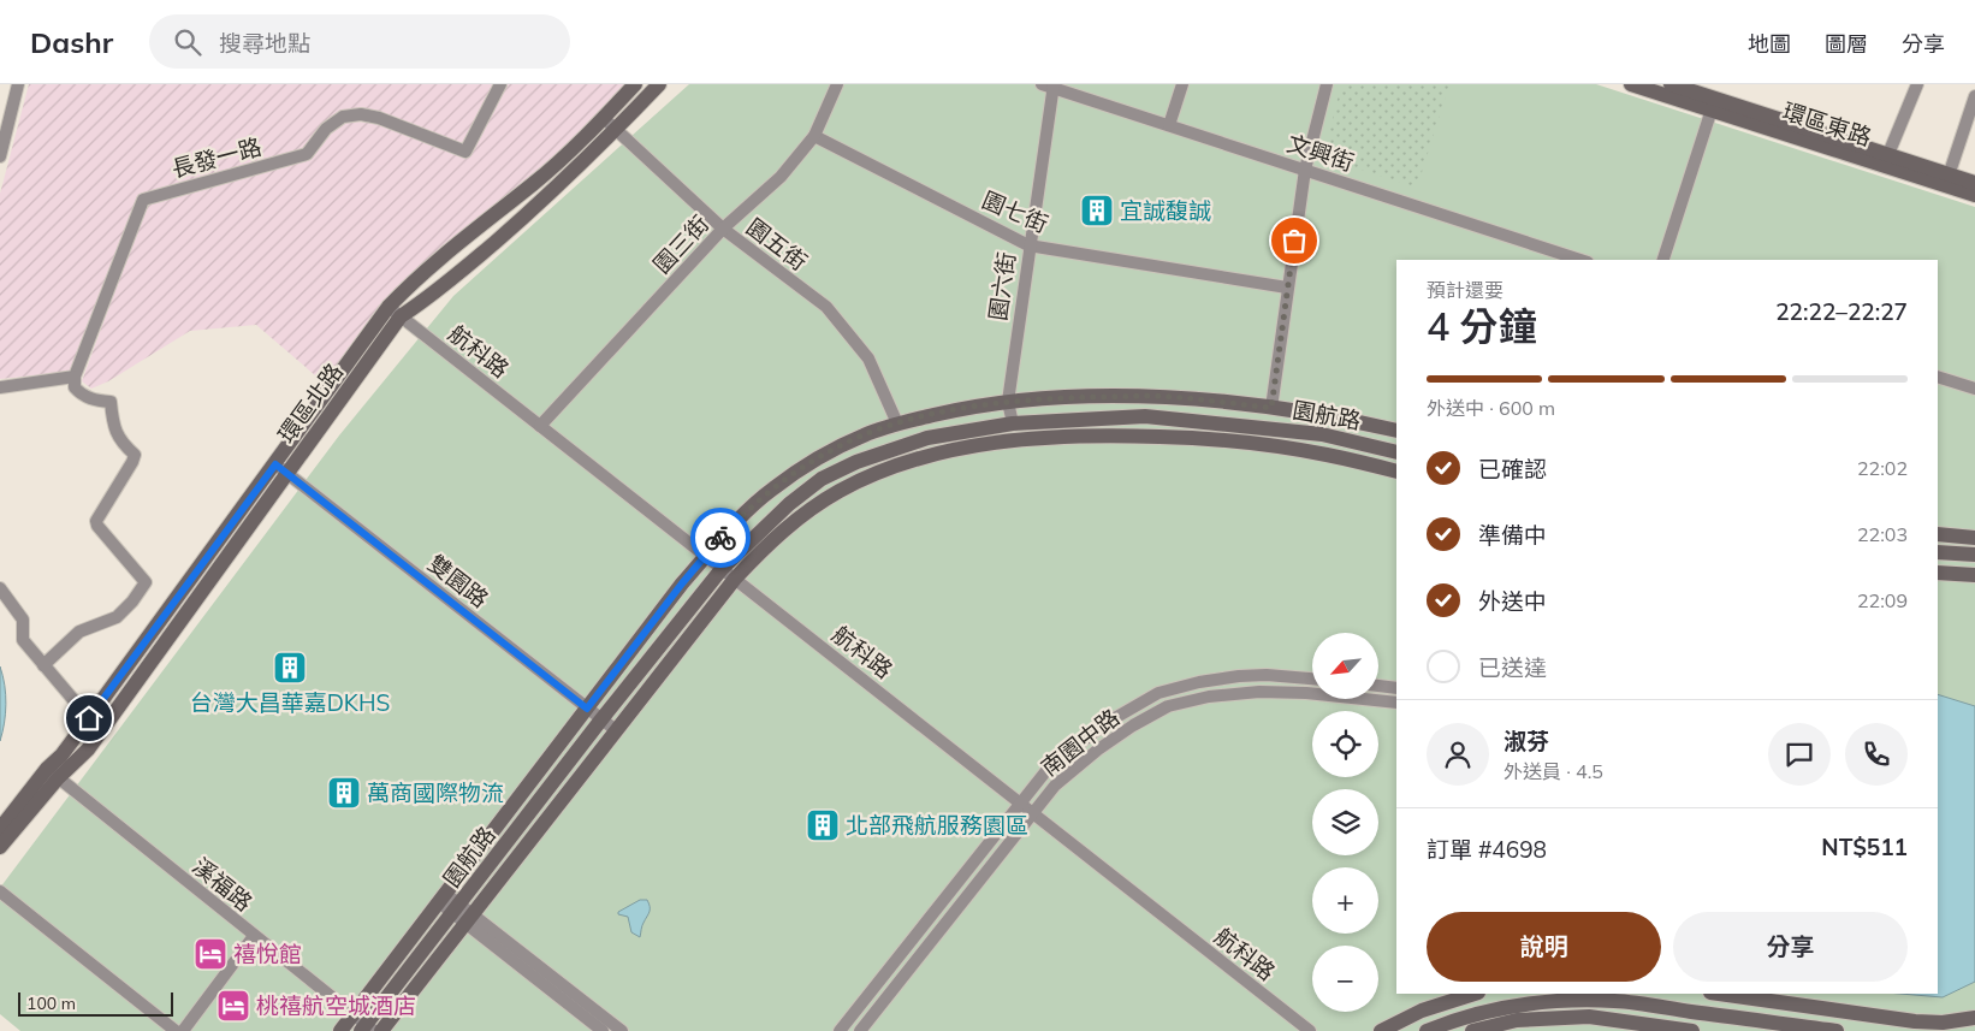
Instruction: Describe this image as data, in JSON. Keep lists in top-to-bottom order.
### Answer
{
  "streets": {
    "street": [
      "環區東路",
      "文興街",
      "長發一路",
      "園七街",
      "園三街",
      "園五街",
      "園六街",
      "航科路",
      "環區北路",
      "園航路",
      "雙園路",
      "南園中路",
      "溪福路"
    ]
  },
  "crossings": [
    ["文興街", "園六街"],
    ["園七街", "園三街"],
    ["園七街", "園六街"],
    ["園三街", "園五街"],
    ["園三街", "航科路"],
    ["園五街", "環區北路"],
    ["園六街", "園航路"],
    ["航科路", "環區北路"],
    ["航科路", "園航路"],
    ["航科路", "南園中路"],
    ["環區北路", "雙園路"],
    ["環區北路", "溪福路"],
    ["園航路", "雙園路"],
    ["園航路", "溪福路"]
  ],
  "places": {
    "building": [
      "宜誠馥誠",
      "台灣大昌華嘉DKHS",
      "萬商國際物流",
      "北部飛航服務園區"
    ],
    "hotel": ["禧悅館", "桃禧航空城酒店"]
  },
  "scale_bar": "100 m",
  "north": "bottom left",
  "page": {
    "header": "Dashr",
    "search": "搜尋地點",
    "nav": ["地圖", "圖層", "分享"],
    "heading": ["4 分鐘", "預計還要", "22:22–22:27"],
    "panel": [
      "淑芬",
      "外送員 · 4.5",
      "訂單 #4698",
      "NT$511"
    ],
    "bar": "外送中 · 600 m",
    "list": [
      ["已確認", "22:02"],
      ["準備中", "22:03"],
      ["外送中", "22:09"],
      "已送達"
    ],
    "map_buttons": ["+", "−"],
    "buttons": ["說明", "分享"],
    "scale": "100 m"
  }
}
